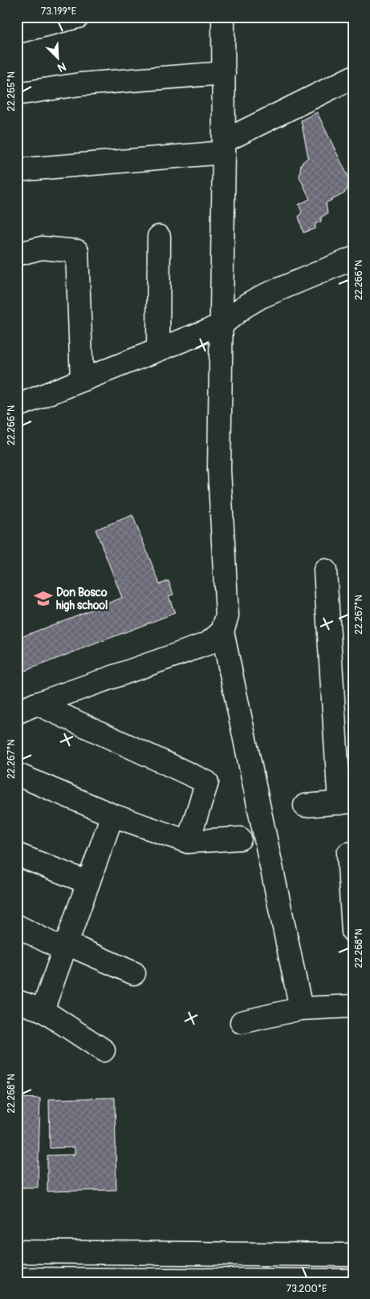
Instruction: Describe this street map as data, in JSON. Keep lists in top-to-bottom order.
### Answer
{
  "places": {
    "school or university": ["Don Bosco high school"]
  },
  "north": "bottom right",
  "coordinates": [
    "73.199°E",
    "22.265°N",
    "22.266°N",
    "22.267°N",
    "22.268°N",
    "73.200°E"
  ]
}
